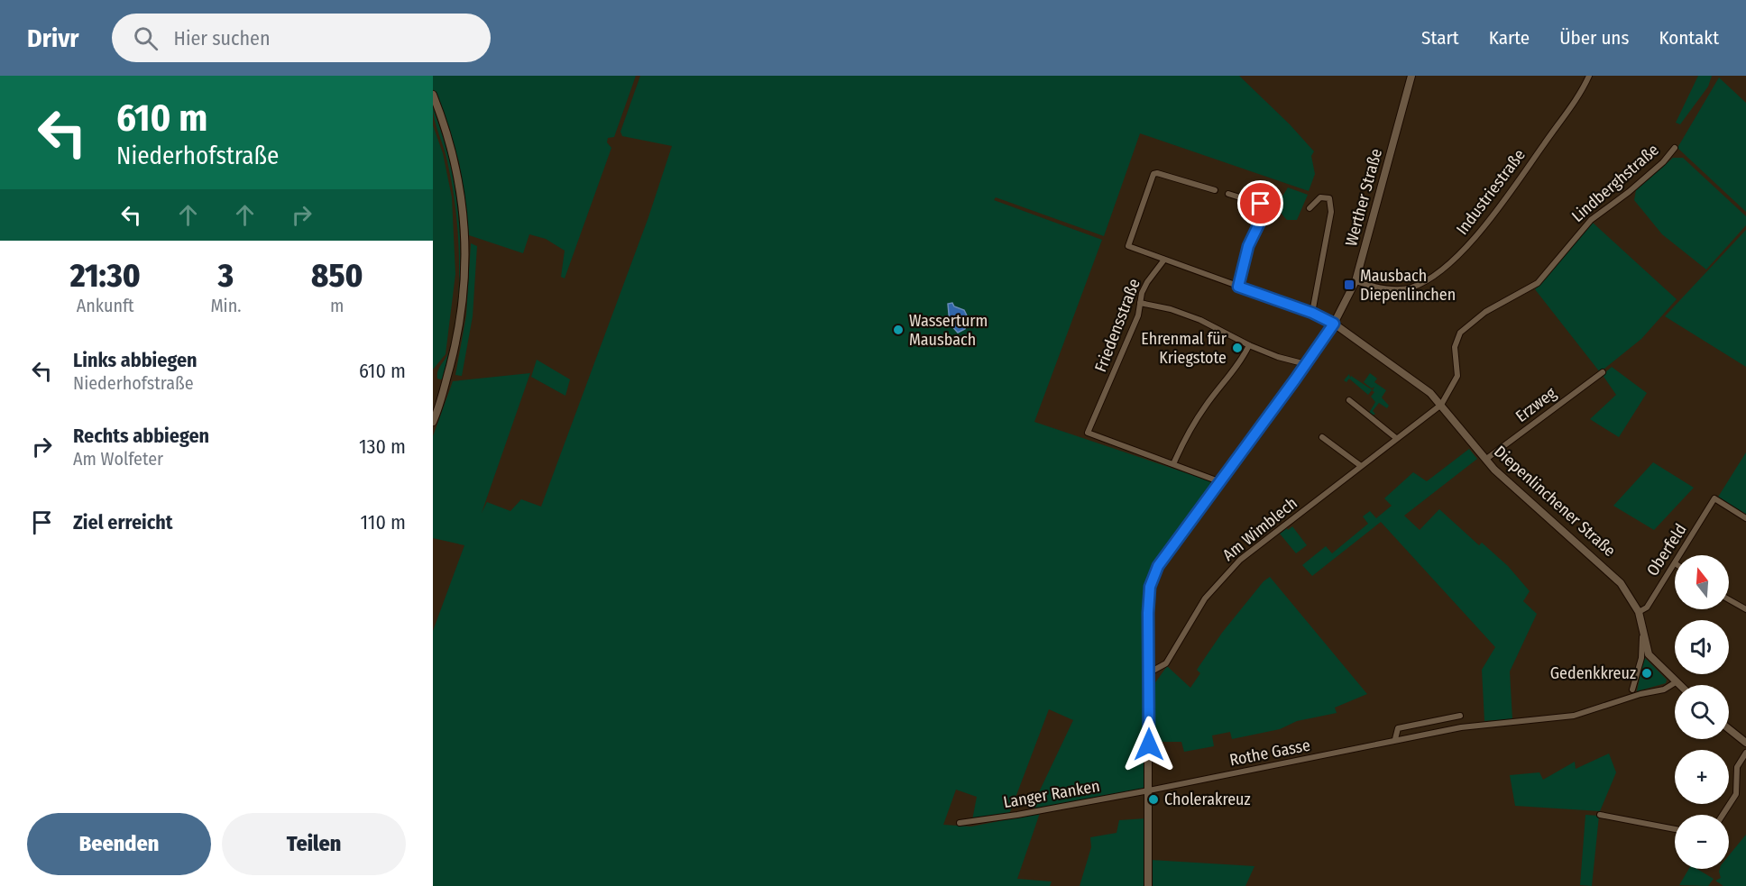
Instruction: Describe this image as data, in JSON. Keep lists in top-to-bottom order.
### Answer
{
  "streets": {
    "street": [
      "Lindberghstraße",
      "Industriestraße",
      "Werther Straße",
      "Friedensstraße",
      "Erzweg",
      "Diepenlinchener Straße",
      "Am Wimblech",
      "Oberfeld",
      "Rothe Gasse",
      "Langer Ranken"
    ]
  },
  "crossings": [
    ["Lindberghstraße", "Diepenlinchener Straße"],
    ["Lindberghstraße", "Am Wimblech"],
    ["Industriestraße", "Werther Straße"],
    ["Werther Straße", "Diepenlinchener Straße"],
    ["Werther Straße", "Am Wimblech"],
    ["Werther Straße", "Rothe Gasse"],
    ["Werther Straße", "Langer Ranken"],
    ["Erzweg", "Diepenlinchener Straße"],
    ["Diepenlinchener Straße", "Am Wimblech"],
    ["Diepenlinchener Straße", "Oberfeld"],
    ["Rothe Gasse", "Langer Ranken"]
  ],
  "places": {
    "transit": ["Mausbach Diepenlinchen"],
    "other": [
      "Wasserturm Mausbach",
      "Ehrenmal für Kriegstote",
      "Gedenkkreuz",
      "Cholerakreuz"
    ]
  },
  "north": "top",
  "page": {
    "header": "Drivr",
    "search": "Hier suchen",
    "nav": [
      "Start",
      "Karte",
      "Über uns",
      "Kontakt"
    ],
    "turn": ["610 m", "Niederhofstraße"],
    "eta": [
      "21:30",
      "Ankunft",
      "3",
      "Min.",
      "850",
      "m"
    ],
    "list": [
      {
        "name": "Links abbiegen",
        "note": "Niederhofstraße",
        "value": "610 m"
      },
      {
        "name": "Rechts abbiegen",
        "note": "Am Wolfeter",
        "value": "130 m"
      },
      {
        "name": "Ziel erreicht",
        "value": "110 m"
      }
    ],
    "map_buttons": ["+", "−"],
    "buttons": ["Beenden", "Teilen"]
  }
}
